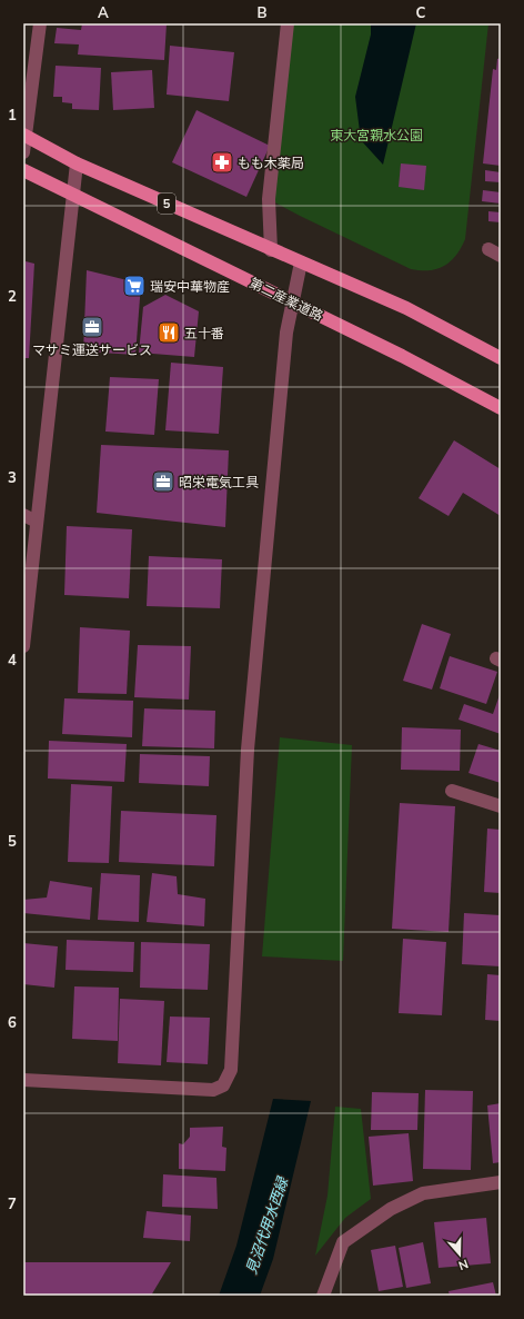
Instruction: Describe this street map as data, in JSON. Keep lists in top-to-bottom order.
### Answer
{
  "streets": {
    "main road": ["5", "第二産業道路"]
  },
  "water": ["見沼代用水西緑"],
  "parks": ["東大宮親水公園"],
  "places": {
    "pharmacy": ["もも木薬局"],
    "supermarket": ["瑞安中華物産"],
    "office": ["マサミ運送サービス", "昭栄電気工具"],
    "restaurant": ["五十番"]
  },
  "north": "bottom",
  "grid": {
    "columns": ["A", "B", "C"],
    "rows": [
      "1",
      "2",
      "3",
      "4",
      "5",
      "6",
      "7"
    ]
  }
}
